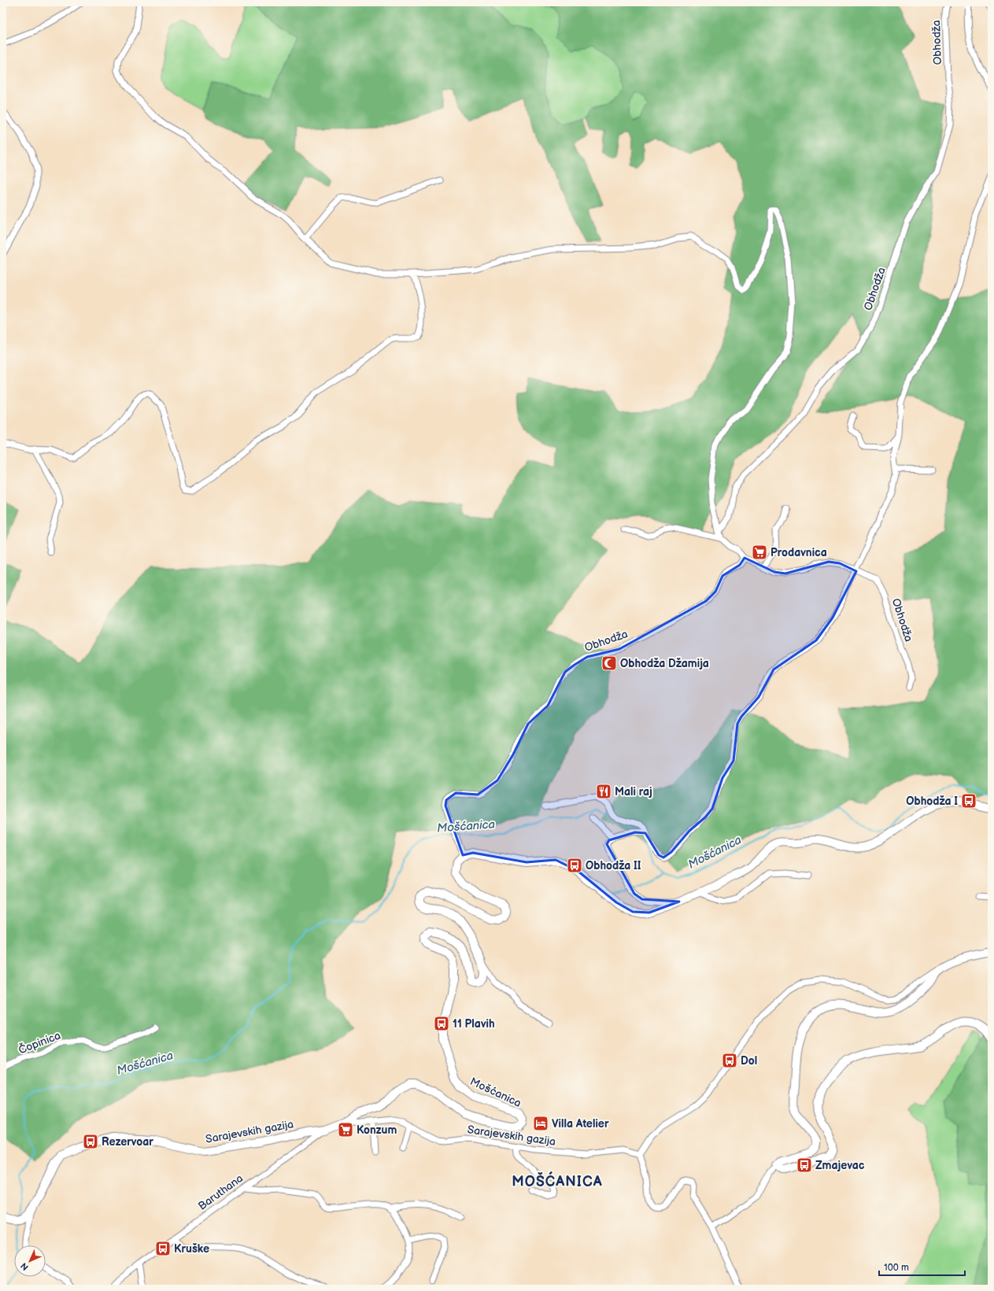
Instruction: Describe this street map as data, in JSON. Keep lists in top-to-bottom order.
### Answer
{
  "streets": {
    "main road": ["Mošćanica", "Sarajevskih gazija", "Baruthana"],
    "street": ["Obhodža", "Čopinica"]
  },
  "crossings": [
    ["Obhodža", "Mošćanica"],
    ["Mošćanica", "Sarajevskih gazija"],
    ["Mošćanica", "Baruthana"],
    ["Sarajevskih gazija", "Baruthana"]
  ],
  "districts": ["MOŠĆANICA"],
  "water": ["Mošćanica"],
  "places": {
    "supermarket": ["Prodavnica", "Konzum"],
    "mosque": ["Obhodža Džamija"],
    "restaurant": ["Mali raj"],
    "bus stop": [
      "Obhodža I",
      "Obhodža II",
      "11 Plavih",
      "Dol",
      "Rezervoar",
      "Zmajevac",
      "Kruške"
    ],
    "hotel": ["Villa Atelier"]
  },
  "scale_bar": "100 m",
  "north": "bottom left"
}
